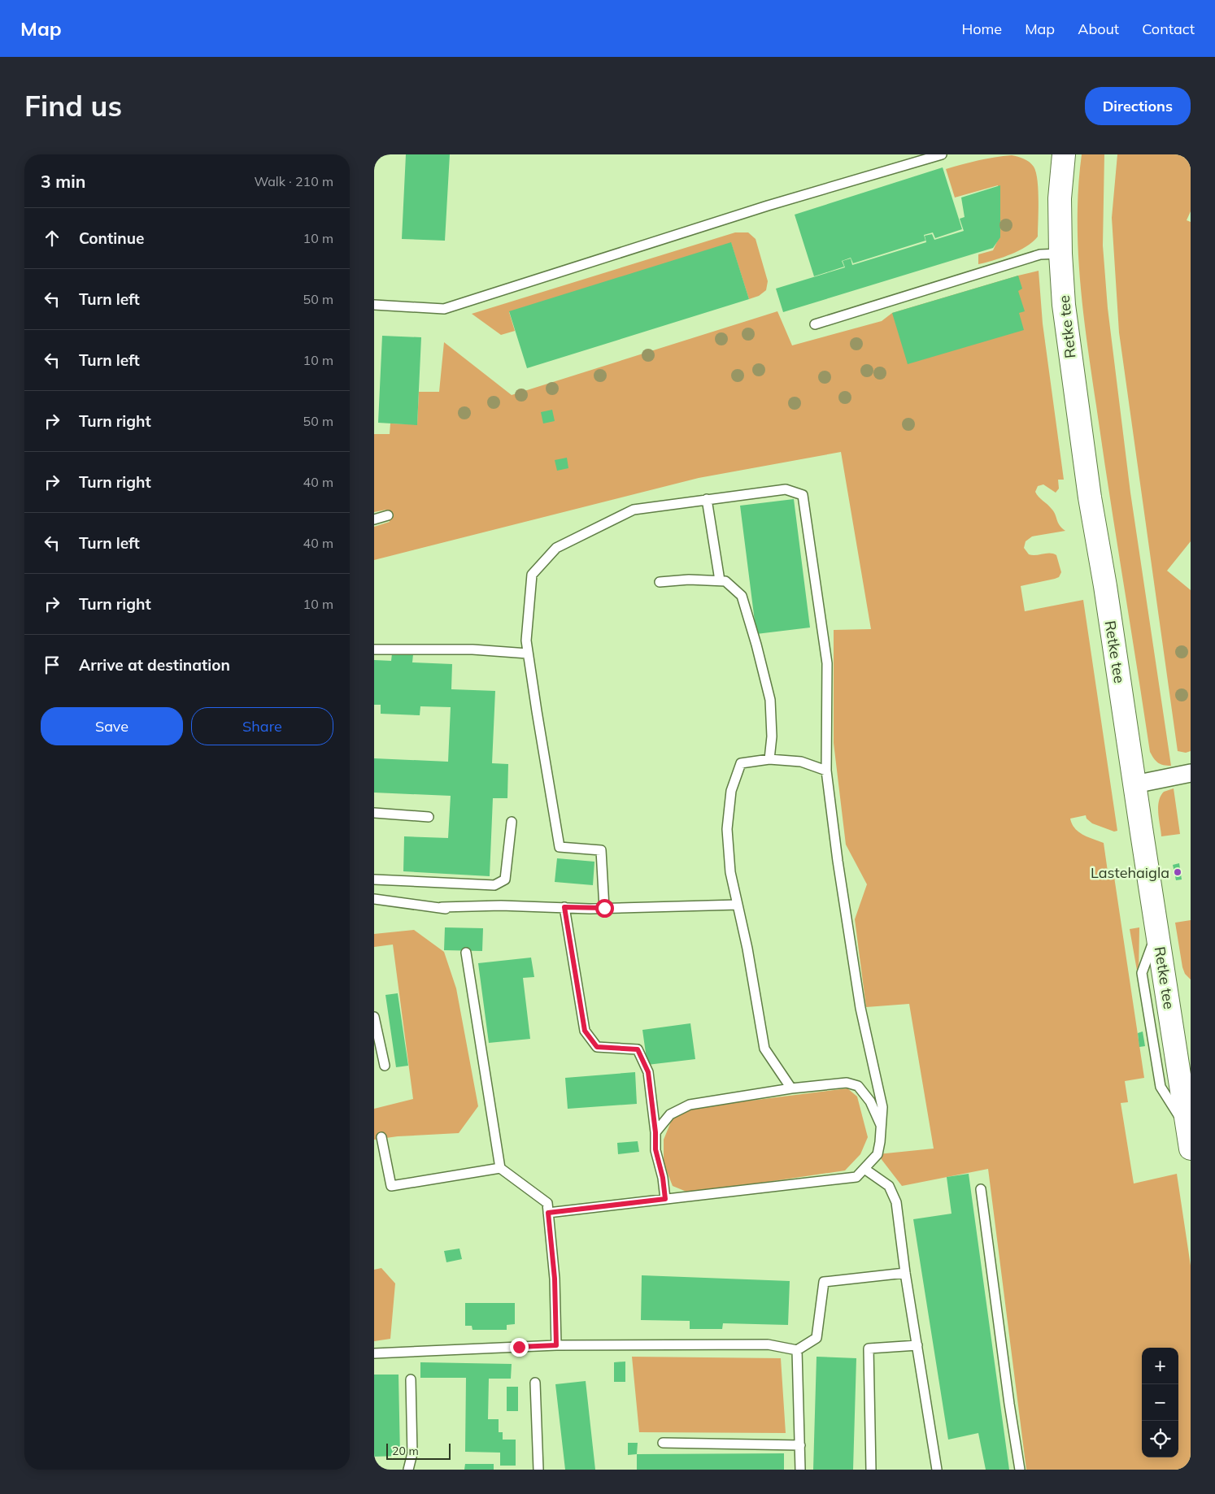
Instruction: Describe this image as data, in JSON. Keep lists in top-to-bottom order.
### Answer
{
  "streets": {
    "street": ["Retke tee"]
  },
  "places": ["Lastehaigla"],
  "scale_bar": "20 m",
  "page": {
    "header": "Map",
    "nav": [
      "Home",
      "Map",
      "About",
      "Contact"
    ],
    "buttons": [
      "Directions",
      ["Save", "Share"]
    ],
    "title": "Find us",
    "heading": ["3 min", "Walk · 210 m"],
    "list": [
      ["Continue", "10 m"],
      ["Turn left", "50 m"],
      ["Turn left", "10 m"],
      ["Turn right", "50 m"],
      ["Turn right", "40 m"],
      ["Turn left", "40 m"],
      ["Turn right", "10 m"],
      "Arrive at destination"
    ],
    "map_buttons": ["+", "−"],
    "scale": "20 m"
  }
}
